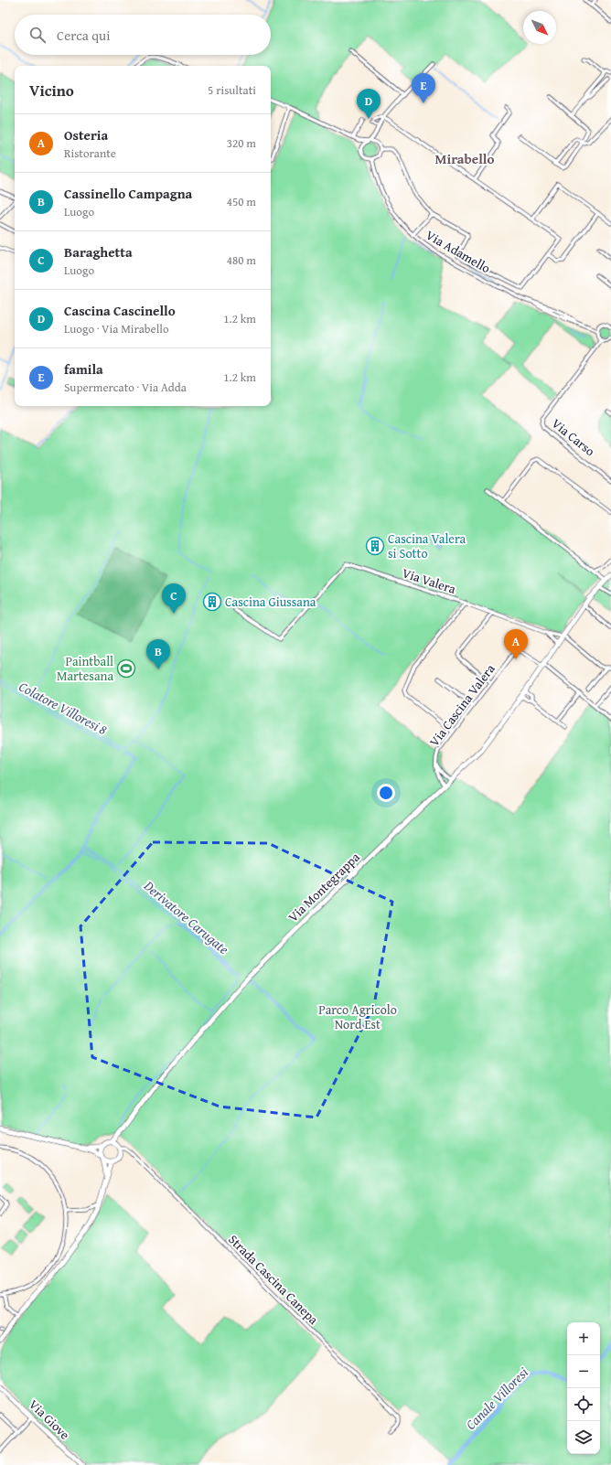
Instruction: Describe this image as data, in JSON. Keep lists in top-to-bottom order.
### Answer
{
  "streets": {
    "street": [
      "Via Adamello",
      "Via Carso",
      "Via Valera",
      "Via Cascina Valera",
      "Via Montegrappa",
      "Strada Cascina Canepa",
      "Via Giove"
    ]
  },
  "crossings": [
    ["Via Valera", "Via Montegrappa"],
    ["Via Cascina Valera", "Via Montegrappa"],
    ["Via Montegrappa", "Strada Cascina Canepa"]
  ],
  "districts": ["Mirabello"],
  "water": ["Colatore Villoresi 8", "Derivatore Carugate", "Canale Villoresi"],
  "parks": ["Parco Agricolo Nord Est"],
  "places": {
    "building": ["Cascina Valera si Sotto", "Cascina Giussana"],
    "sports": ["Paintball Martesana"]
  },
  "north": "bottom right",
  "page": {
    "search": "Cerca qui",
    "heading": ["Vicino", "5 risultati"],
    "pins": [
      "E",
      "D",
      "C",
      "A",
      "B"
    ],
    "list": [
      {
        "mark": "A",
        "name": "Osteria",
        "note": "Ristorante",
        "value": "320 m"
      },
      {
        "mark": "B",
        "name": "Cassinello Campagna",
        "note": "Luogo",
        "value": "450 m"
      },
      {
        "mark": "C",
        "name": "Baraghetta",
        "note": "Luogo",
        "value": "480 m"
      },
      {
        "mark": "D",
        "name": "Cascina Cascinello",
        "note": "Luogo · Via Mirabello",
        "value": "1.2 km"
      },
      {
        "mark": "E",
        "name": "famila",
        "note": "Supermercato · Via Adda",
        "value": "1.2 km"
      }
    ],
    "map_buttons": ["+", "−"]
  }
}
